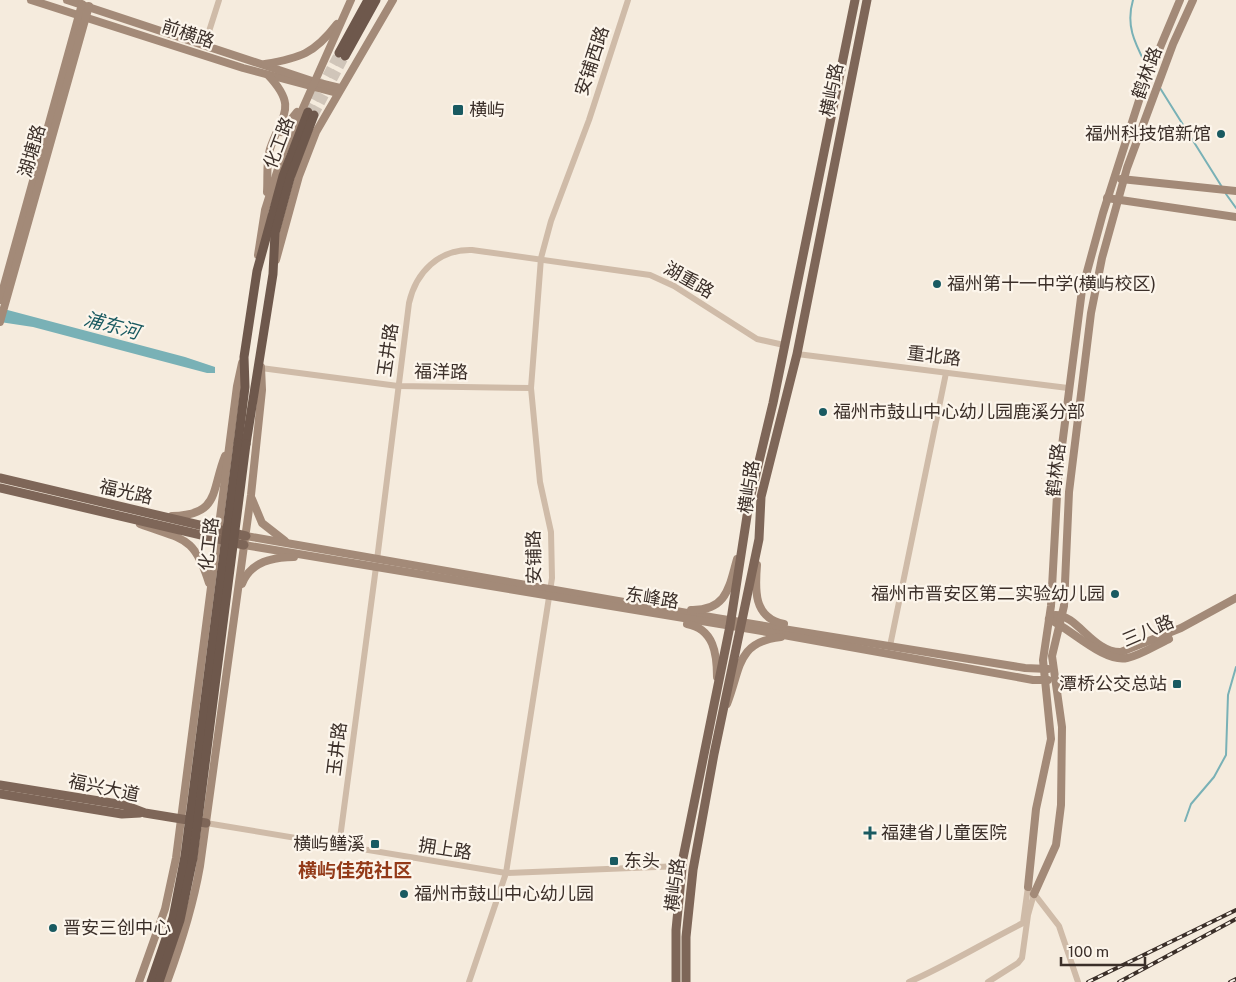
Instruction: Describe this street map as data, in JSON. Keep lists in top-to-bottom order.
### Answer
{
  "streets": {
    "highway": ["化工路"],
    "main road": [
      "前横路",
      "鹤林路",
      "横屿路",
      "湖塘路",
      "福光路",
      "东峰路",
      "三八路",
      "福兴大道"
    ],
    "street": [
      "安铺西路",
      "湖重路",
      "玉井路",
      "重北路",
      "福洋路",
      "安铺路",
      "拥上路"
    ]
  },
  "crossings": [
    ["前横路", "化工路"],
    ["前横路", "湖塘路"],
    ["安铺西路", "安铺路"],
    ["鹤林路", "重北路"],
    ["鹤林路", "东峰路"],
    ["鹤林路", "三八路"],
    ["横屿路", "湖重路"],
    ["横屿路", "重北路"],
    ["横屿路", "东峰路"],
    ["横屿路", "拥上路"],
    ["化工路", "福洋路"],
    ["湖重路", "玉井路"],
    ["湖重路", "安铺路"],
    ["玉井路", "福洋路"],
    ["玉井路", "安铺路"],
    ["玉井路", "东峰路"],
    ["玉井路", "拥上路"],
    ["福洋路", "安铺路"],
    ["福光路", "东峰路"],
    ["安铺路", "东峰路"],
    ["安铺路", "拥上路"]
  ],
  "districts": ["横屿佳苑社区"],
  "water": ["浦东河"],
  "places": {
    "transit": [
      "横屿",
      "潭桥公交总站",
      "横屿鳝溪",
      "东头"
    ],
    "other": [
      "福州科技馆新馆",
      "福州第十一中学(横屿校区)",
      "福州市鼓山中心幼儿园鹿溪分部",
      "福州市晋安区第二实验幼儿园",
      "福州市鼓山中心幼儿园",
      "晋安三创中心"
    ],
    "health": ["福建省儿童医院"]
  },
  "scale_bar": "100 m"
}
